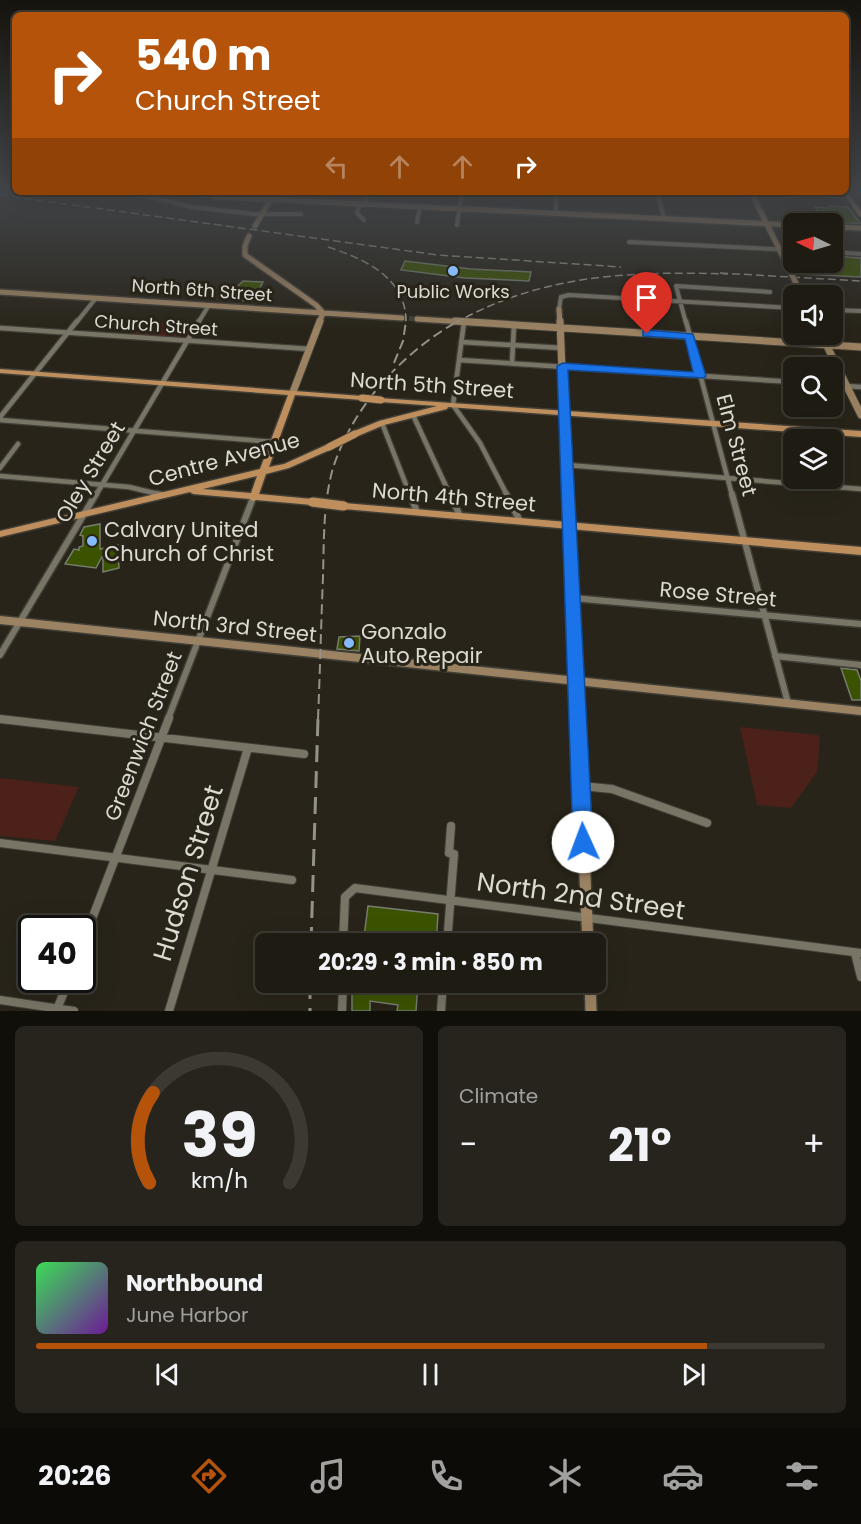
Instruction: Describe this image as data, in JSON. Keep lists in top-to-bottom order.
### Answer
{
  "streets": {
    "main road": [
      "North 5th Street",
      "Centre Avenue",
      "North 4th Street",
      "Greenwich Street"
    ],
    "street": [
      "North 6th Street",
      "Church Street",
      "Elm Street",
      "Oley Street",
      "Rose Street",
      "North 3rd Street",
      "Hudson Street",
      "North 2nd Street"
    ]
  },
  "crossings": [
    ["North 6th Street", "Oley Street"],
    ["North 6th Street", "Greenwich Street"],
    ["Church Street", "Oley Street"],
    ["Church Street", "Greenwich Street"],
    ["North 5th Street", "Elm Street"],
    ["North 5th Street", "Centre Avenue"],
    ["North 5th Street", "Oley Street"],
    ["North 5th Street", "Greenwich Street"],
    ["Elm Street", "North 4th Street"],
    ["Elm Street", "Rose Street"],
    ["Elm Street", "North 3rd Street"],
    ["Centre Avenue", "Oley Street"],
    ["Centre Avenue", "North 4th Street"],
    ["Centre Avenue", "Greenwich Street"],
    ["Oley Street", "North 3rd Street"],
    ["North 4th Street", "Greenwich Street"],
    ["North 3rd Street", "Greenwich Street"]
  ],
  "places": ["Public Works", "Calvary United Church of Christ", "Gonzalo Auto Repair"],
  "north": "left",
  "page": {
    "turn": ["540 m", "Church Street"],
    "limit": "40",
    "trip": "20:29 · 3 min · 850 m",
    "tile": "Climate",
    "heat": ["−", "21°", "+"],
    "song": ["Northbound", "June Harbor"],
    "tabs": "20:26",
    "gauge": ["39", "km/h"]
  }
}
